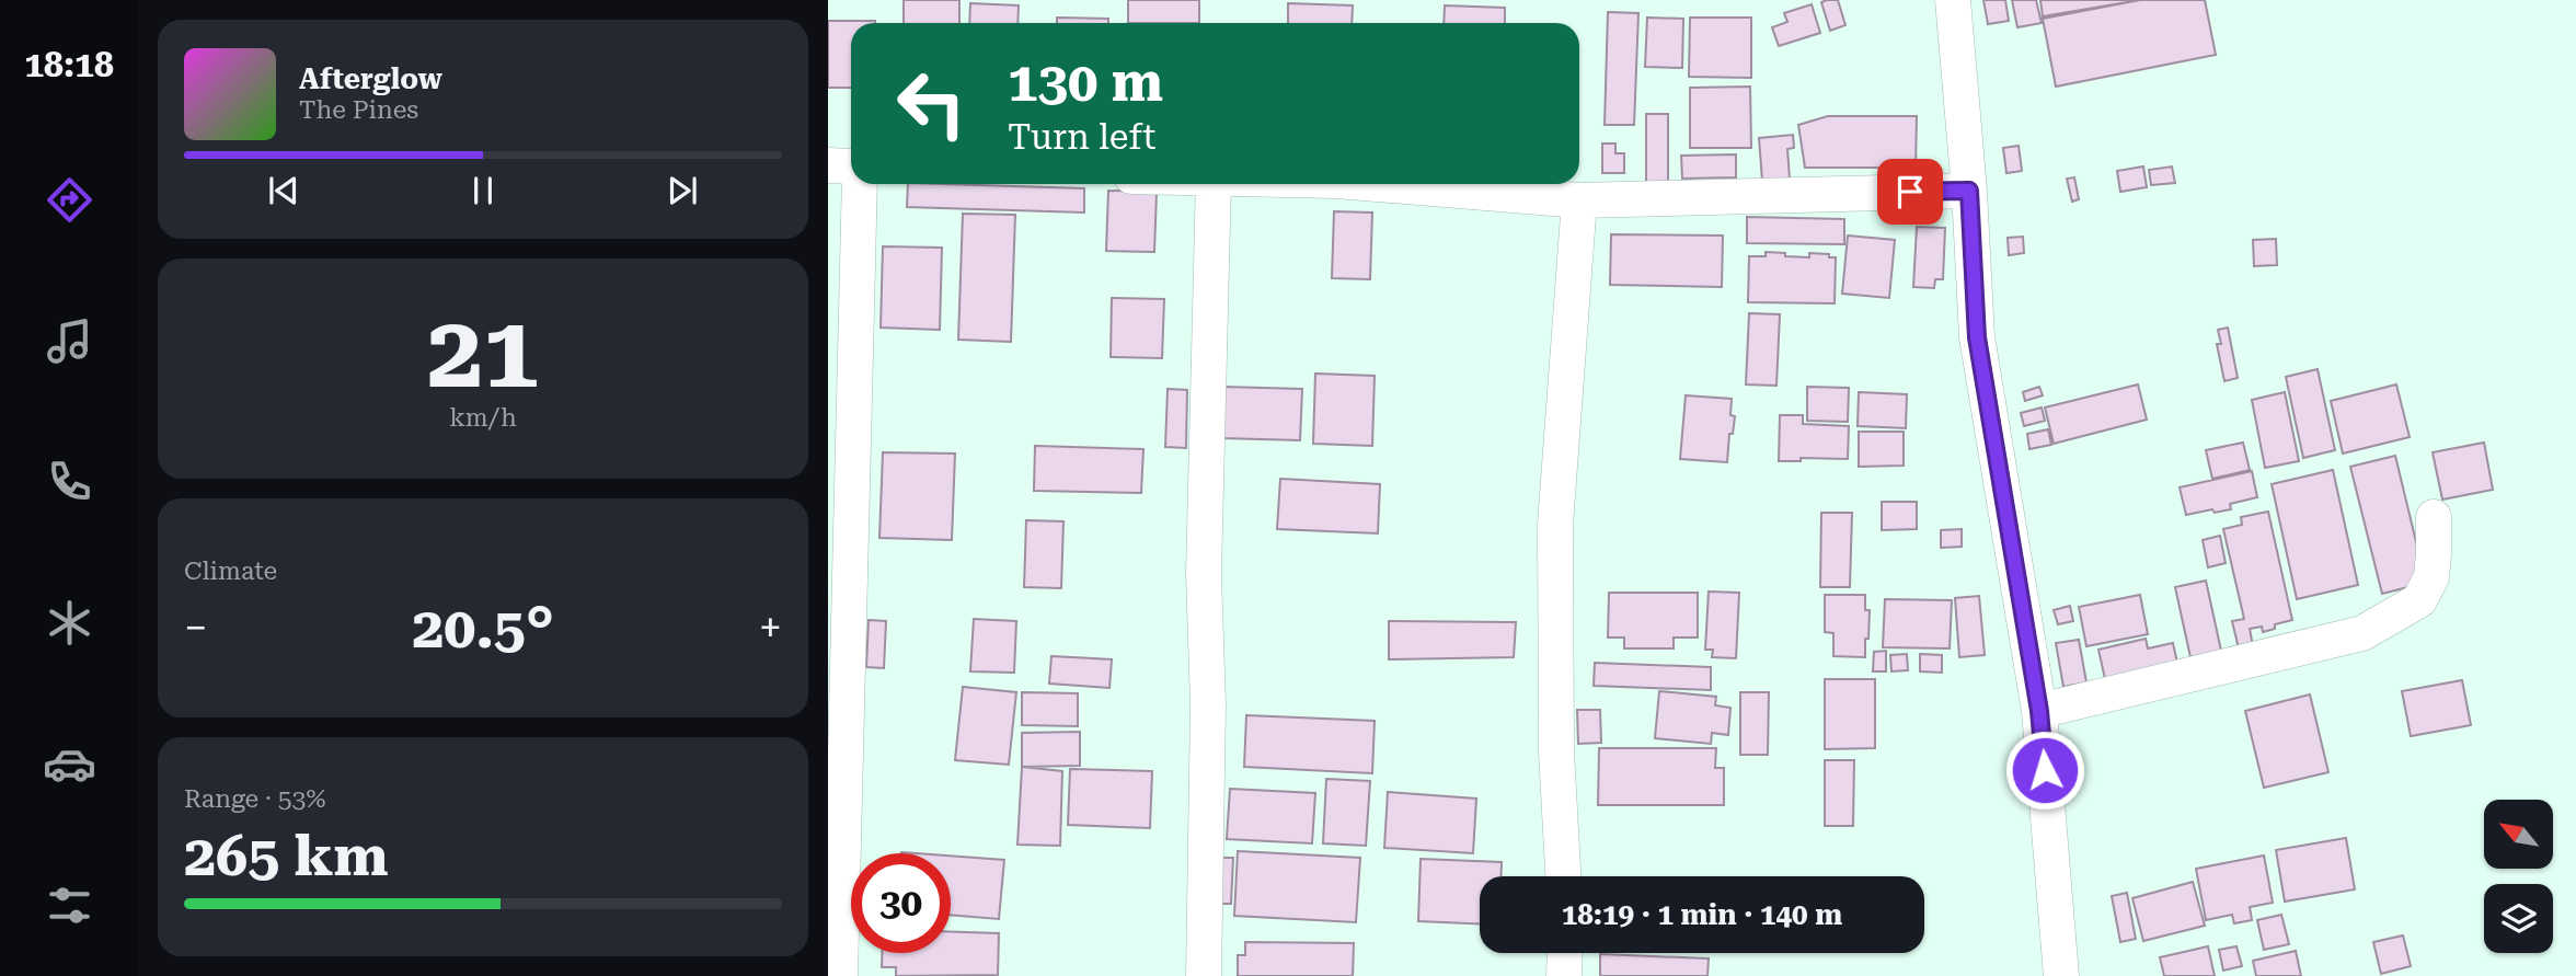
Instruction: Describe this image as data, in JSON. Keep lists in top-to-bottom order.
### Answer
{
  "north": "top left",
  "page": {
    "tabs": "18:18",
    "turn": ["130 m", "Turn left"],
    "song": ["Afterglow", "The Pines"],
    "tile": [
      ["21", "km/h"],
      "Climate",
      ["Range · 53%", "265 km"]
    ],
    "heat": ["−", "20.5°", "+"],
    "limit": "30",
    "trip": "18:19 · 1 min · 140 m"
  }
}
